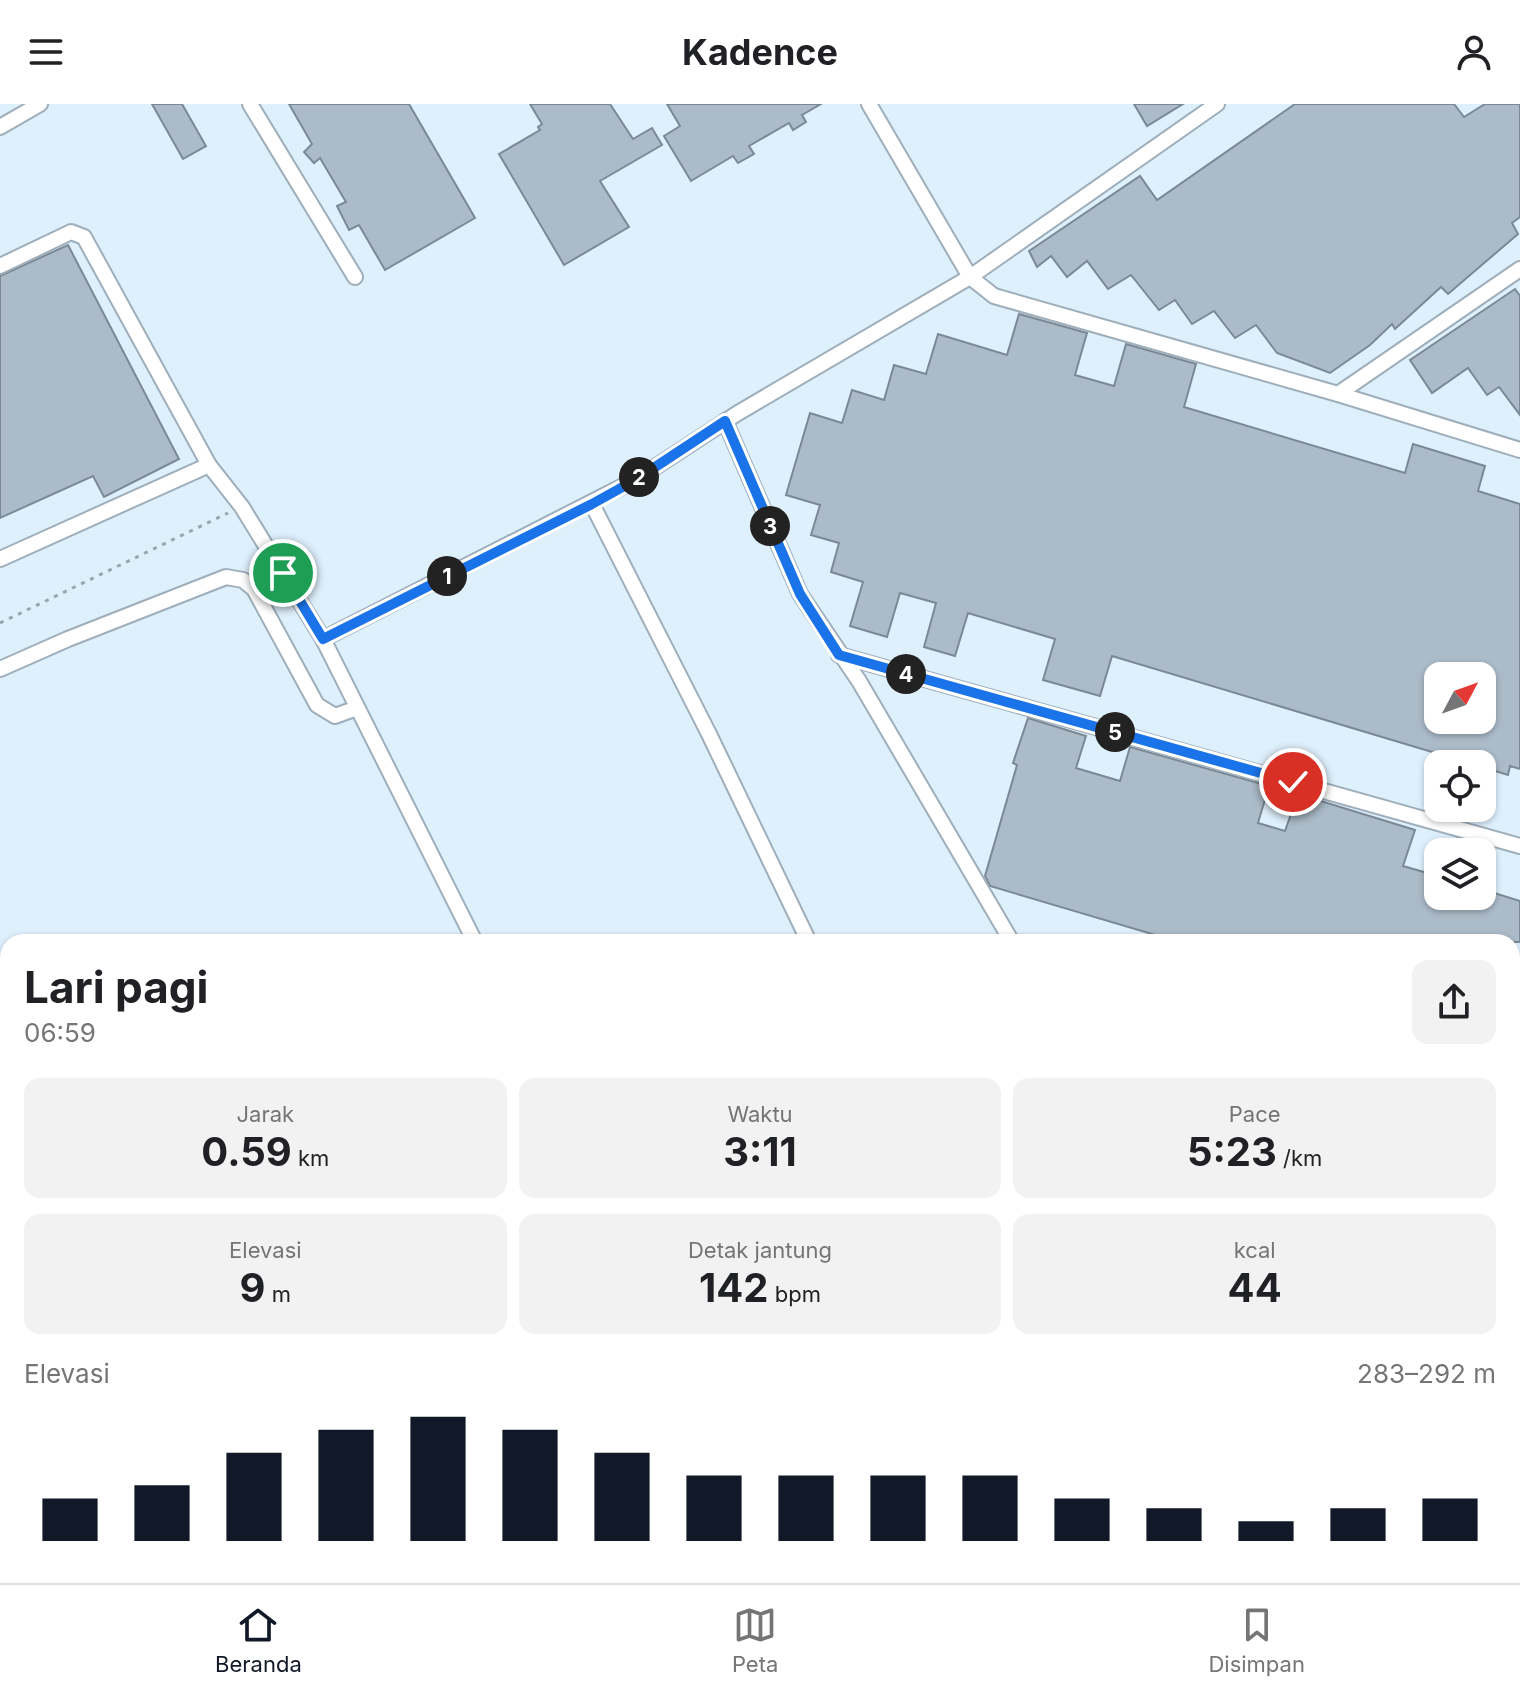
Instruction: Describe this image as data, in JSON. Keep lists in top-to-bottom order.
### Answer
{
  "north": "top right",
  "page": {
    "header": "Kadence",
    "pins": [
      "2",
      "3",
      "1",
      "4",
      "5"
    ],
    "heading": ["Lari pagi", "06:59"],
    "stats": [
      ["Jarak", "0.59 km"],
      ["Waktu", "3:11"],
      ["Pace", "5:23 /km"],
      ["Elevasi", "9 m"],
      ["Detak jantung", "142 bpm"],
      ["kcal", "44"]
    ],
    "chart": ["Elevasi", "283–292 m"],
    "tabs": ["Beranda", "Peta", "Disimpan"]
  }
}
